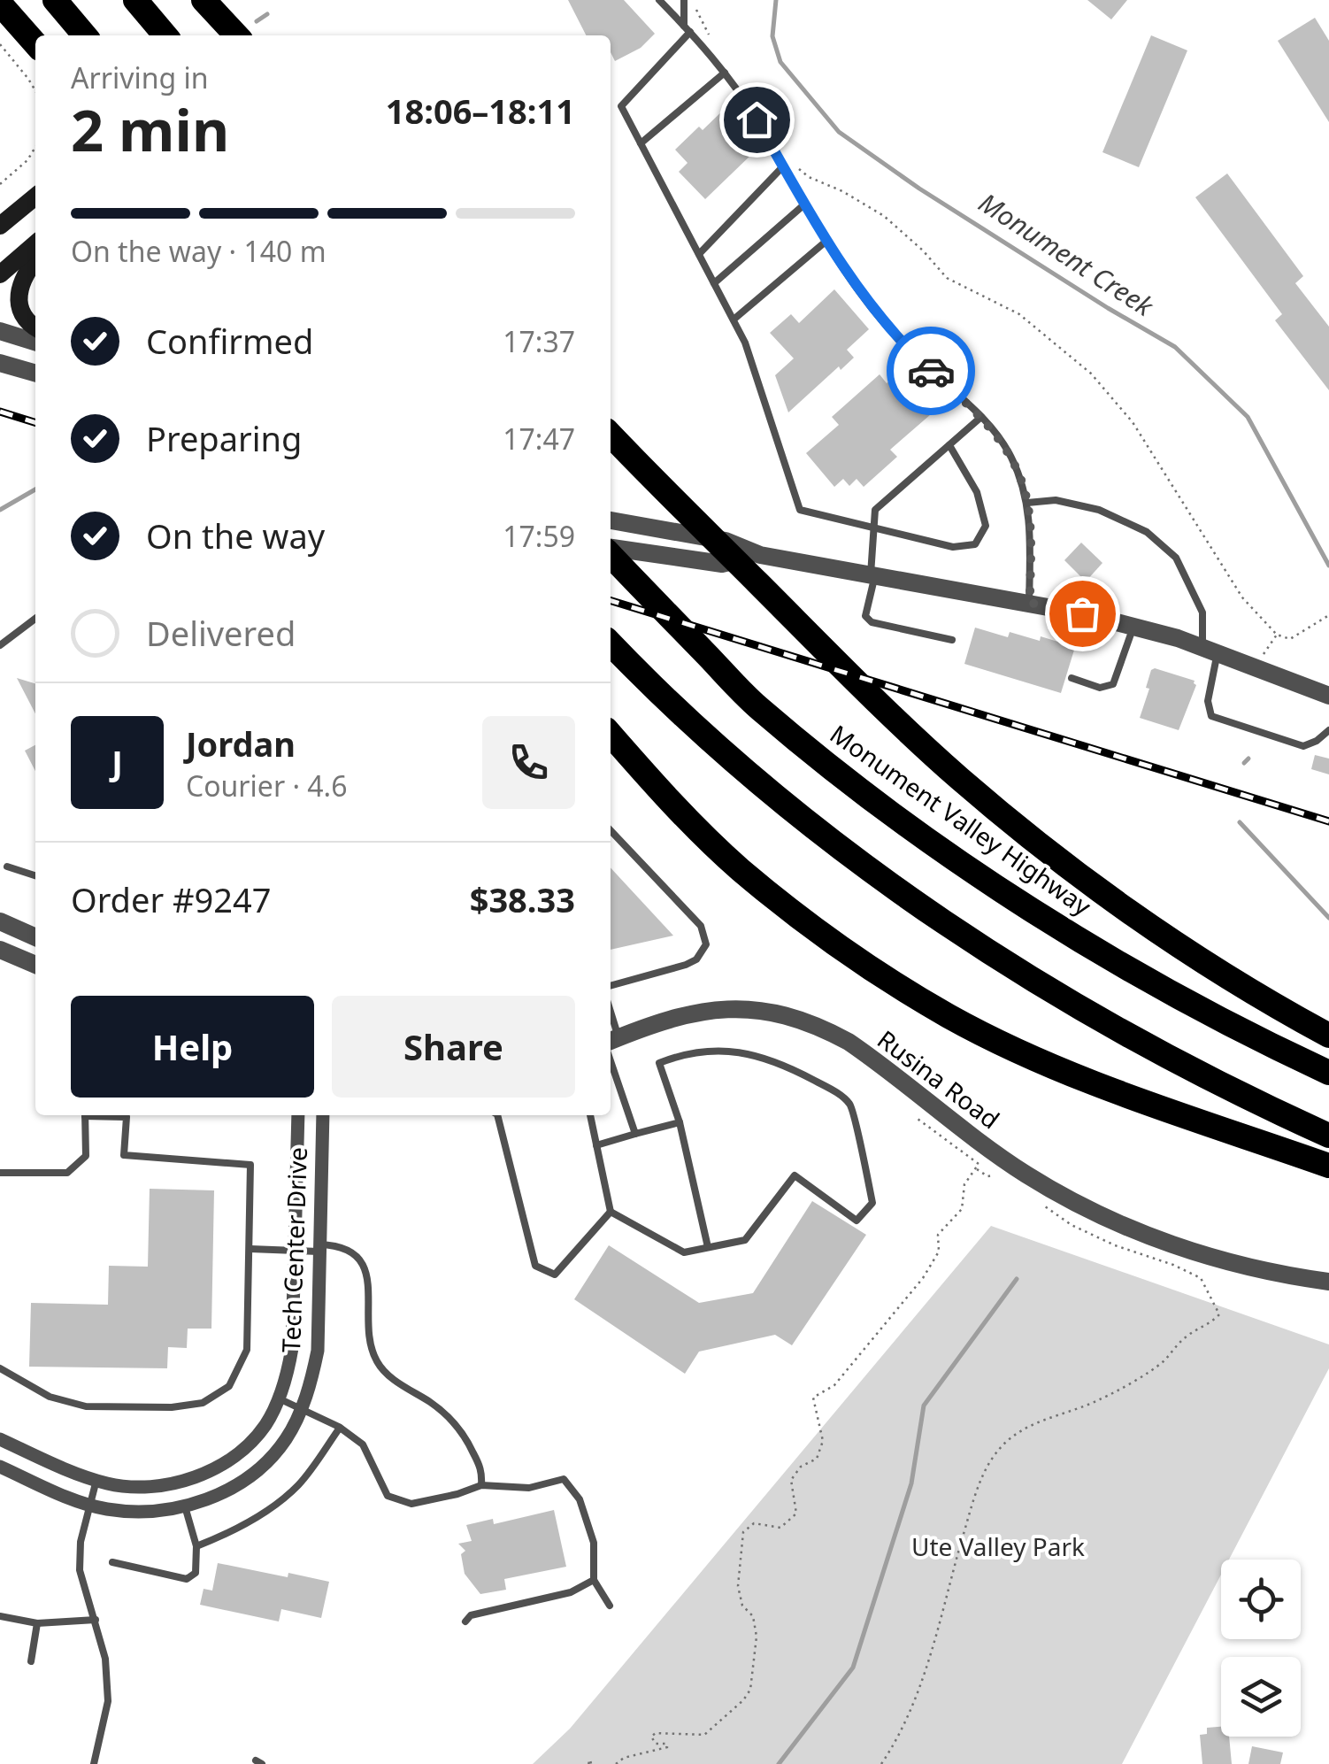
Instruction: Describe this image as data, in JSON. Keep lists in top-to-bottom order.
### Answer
{
  "streets": {
    "highway": ["Monument Valley Highway"],
    "street": ["Rusina Road", "Tech Center Drive"]
  },
  "water": ["Monument Creek"],
  "parks": ["Ute Valley Park"],
  "page": {
    "heading": ["2 min", "Arriving in", "18:06–18:11"],
    "panel": [
      "Jordan",
      "Courier · 4.6",
      "Order #9247",
      "$38.33"
    ],
    "bar": "On the way · 140 m",
    "list": [
      ["Confirmed", "17:37"],
      ["Preparing", "17:47"],
      ["On the way", "17:59"],
      "Delivered"
    ],
    "round": "J",
    "buttons": ["Help", "Share"]
  }
}
